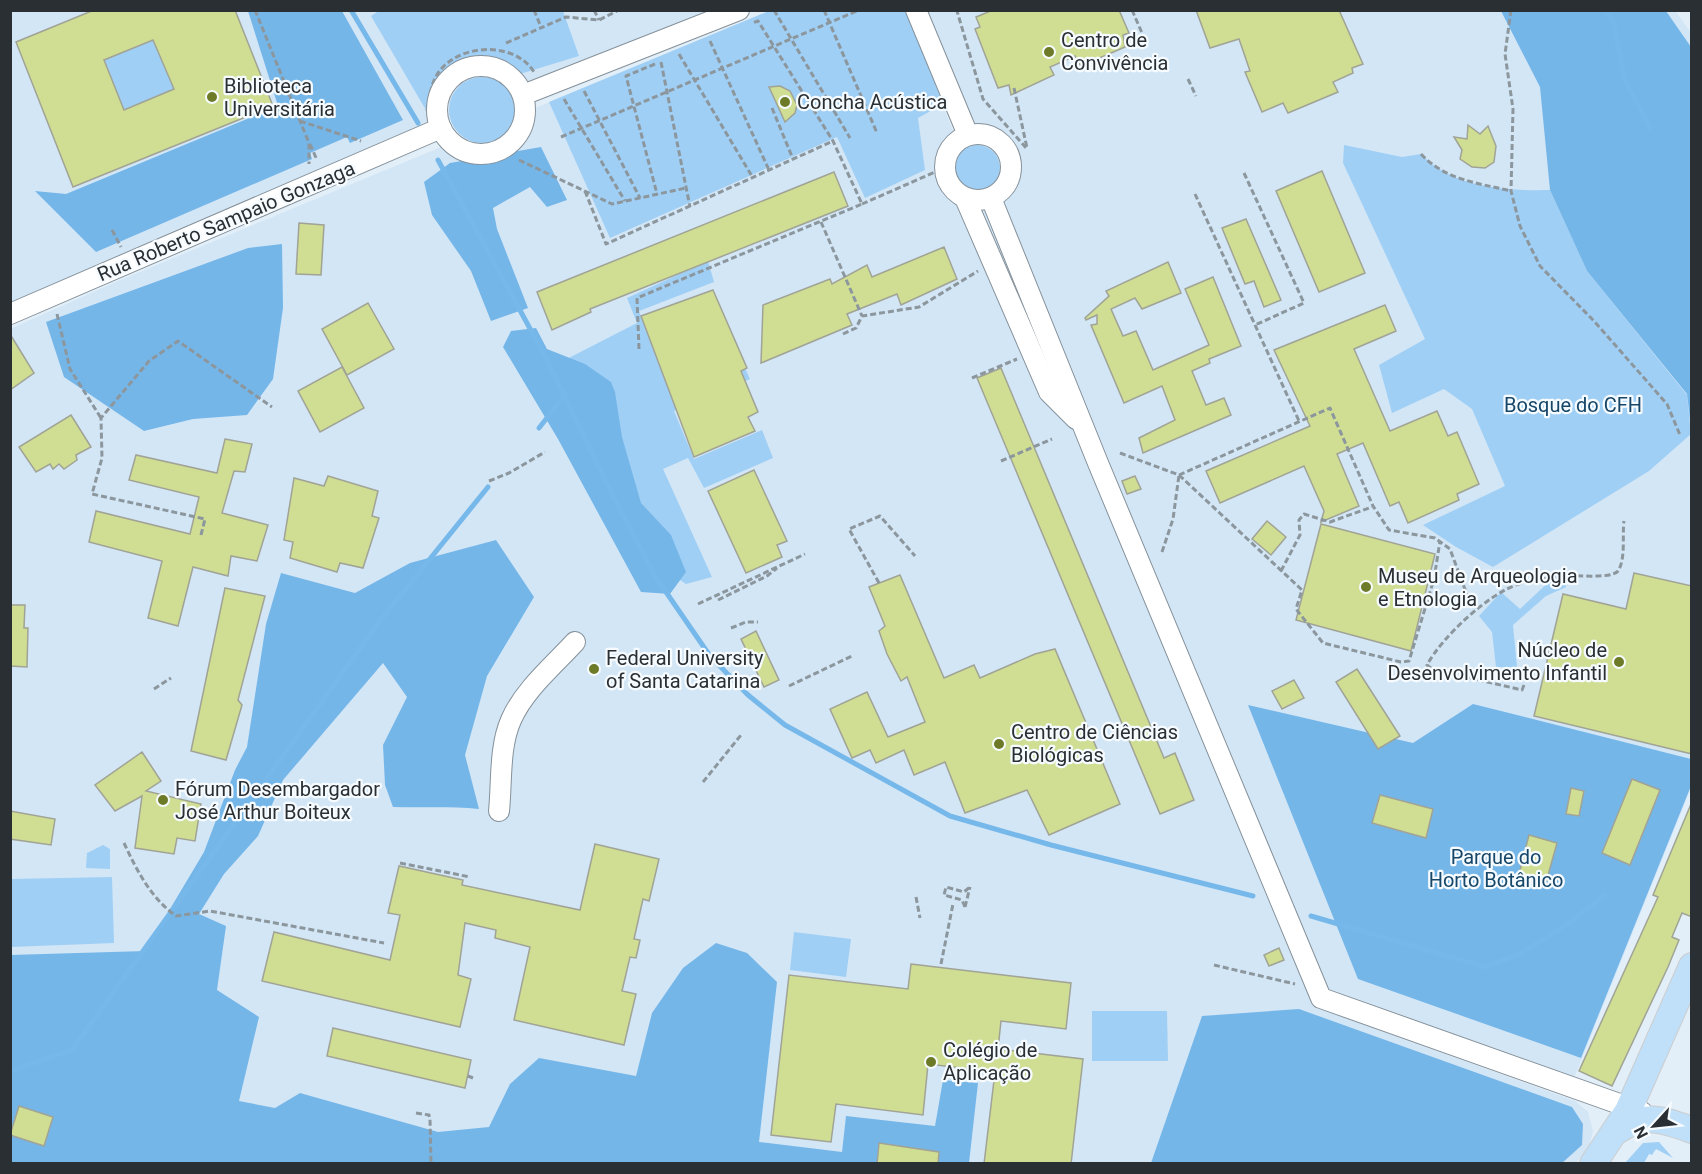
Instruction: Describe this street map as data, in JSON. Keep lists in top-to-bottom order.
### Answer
{
  "streets": {
    "street": ["Rua Roberto Sampaio Gonzaga"]
  },
  "parks": ["Bosque do CFH", "Parque do Horto Botânico"],
  "places": [
    "Centro de Convivência",
    "Biblioteca Universitária",
    "Concha Acústica",
    "Museu de Arqueologia e Etnologia",
    "Núcleo de Desenvolvimento Infantil",
    "Federal University of Santa Catarina",
    "Centro de Ciências Biológicas",
    "Fórum Desembargador José Arthur Boiteux",
    "Colégio de Aplicação"
  ],
  "north": "bottom left"
}
